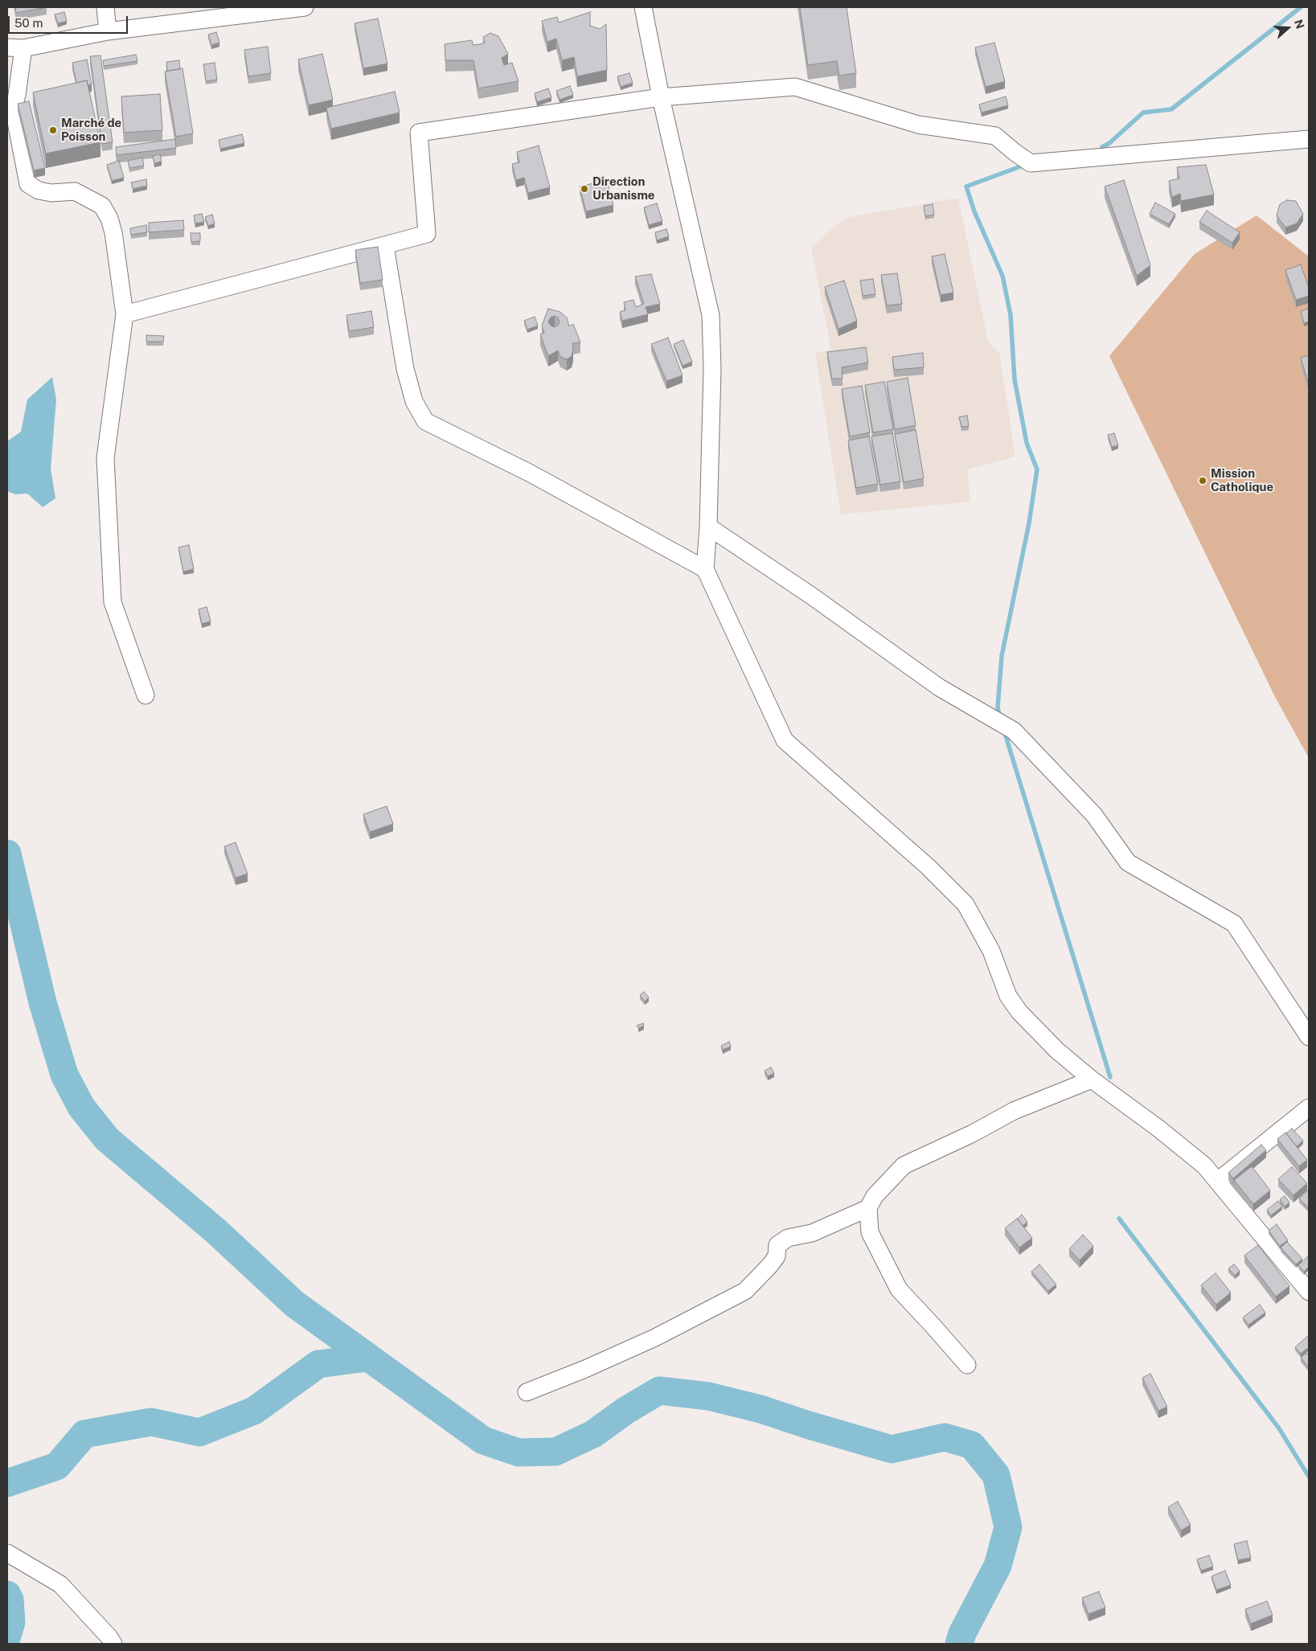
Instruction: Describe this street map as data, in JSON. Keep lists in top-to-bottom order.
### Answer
{
  "places": ["Marché de Poisson", "Direction Urbanisme", "Mission Catholique"],
  "scale_bar": "50 m",
  "north": "right"
}
